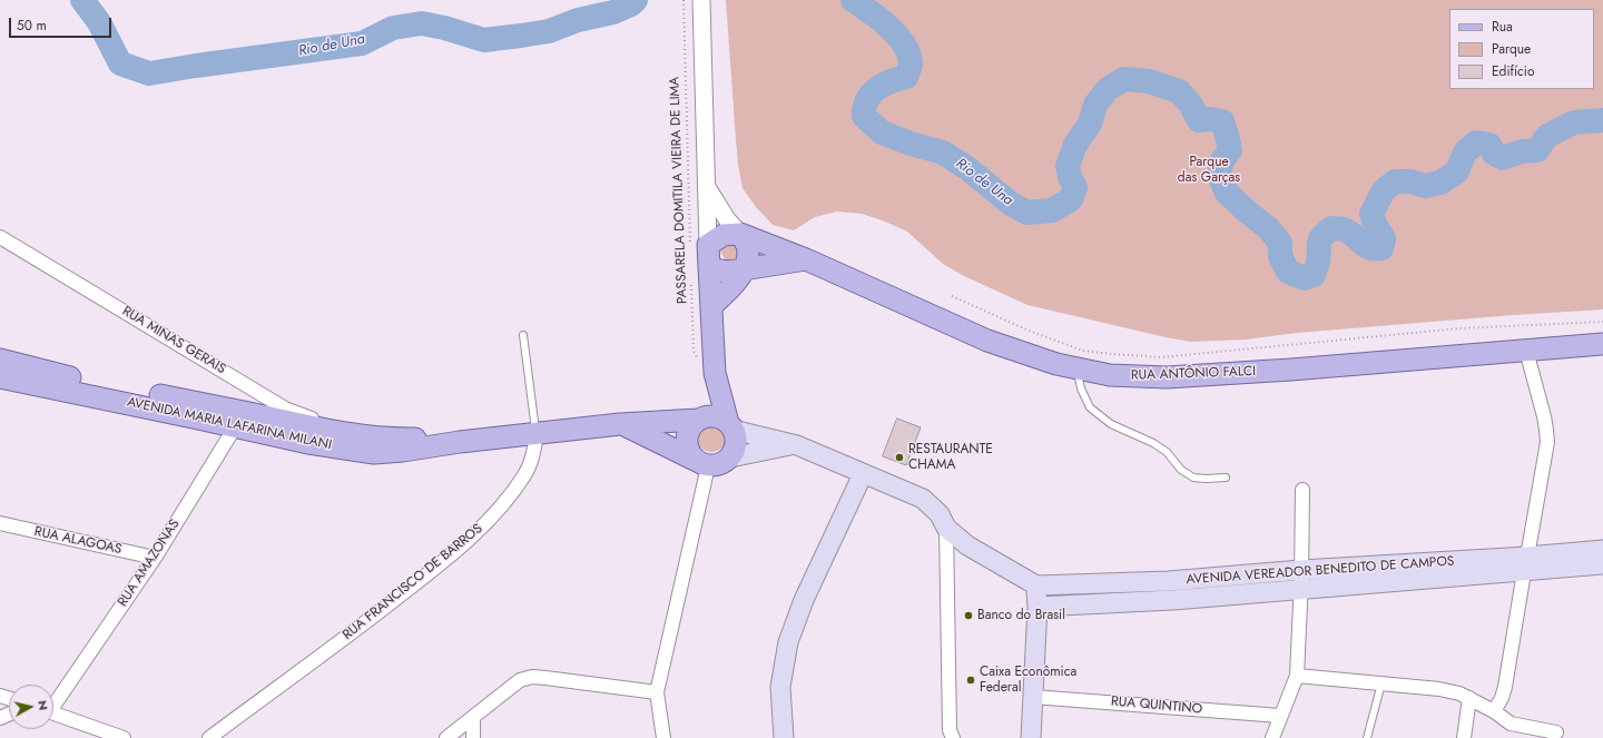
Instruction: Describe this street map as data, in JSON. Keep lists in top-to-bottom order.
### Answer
{
  "streets": {
    "main road": ["RUA ANTÔNIO FALCI", "AVENIDA MARIA LAFARINA MILANI", "AVENIDA VEREADOR BENEDITO DE CAMPOS"],
    "street": [
      "RUA MINAS GERAIS",
      "RUA ALAGOAS",
      "RUA AMAZONAS",
      "RUA FRANCISCO DE BARROS",
      "RUA QUINTINO"
    ],
    "path": ["PASSARELA DOMITILA VIEIRA DE LIMA"]
  },
  "crossings": [
    ["PASSARELA DOMITILA VIEIRA DE LIMA", "RUA ANTÔNIO FALCI"],
    ["RUA MINAS GERAIS", "AVENIDA MARIA LAFARINA MILANI"],
    ["AVENIDA MARIA LAFARINA MILANI", "RUA AMAZONAS"],
    ["AVENIDA MARIA LAFARINA MILANI", "RUA FRANCISCO DE BARROS"],
    ["RUA ALAGOAS", "RUA AMAZONAS"]
  ],
  "water": ["Rio de Una"],
  "parks": ["Parque das Garças"],
  "places": ["RESTAURANTE CHAMA", "Banco do Brasil", "Caixa Econômica Federal"],
  "legend": ["Rua", "Parque", "Edifício"],
  "scale_bar": "50 m",
  "north": "right"
}
